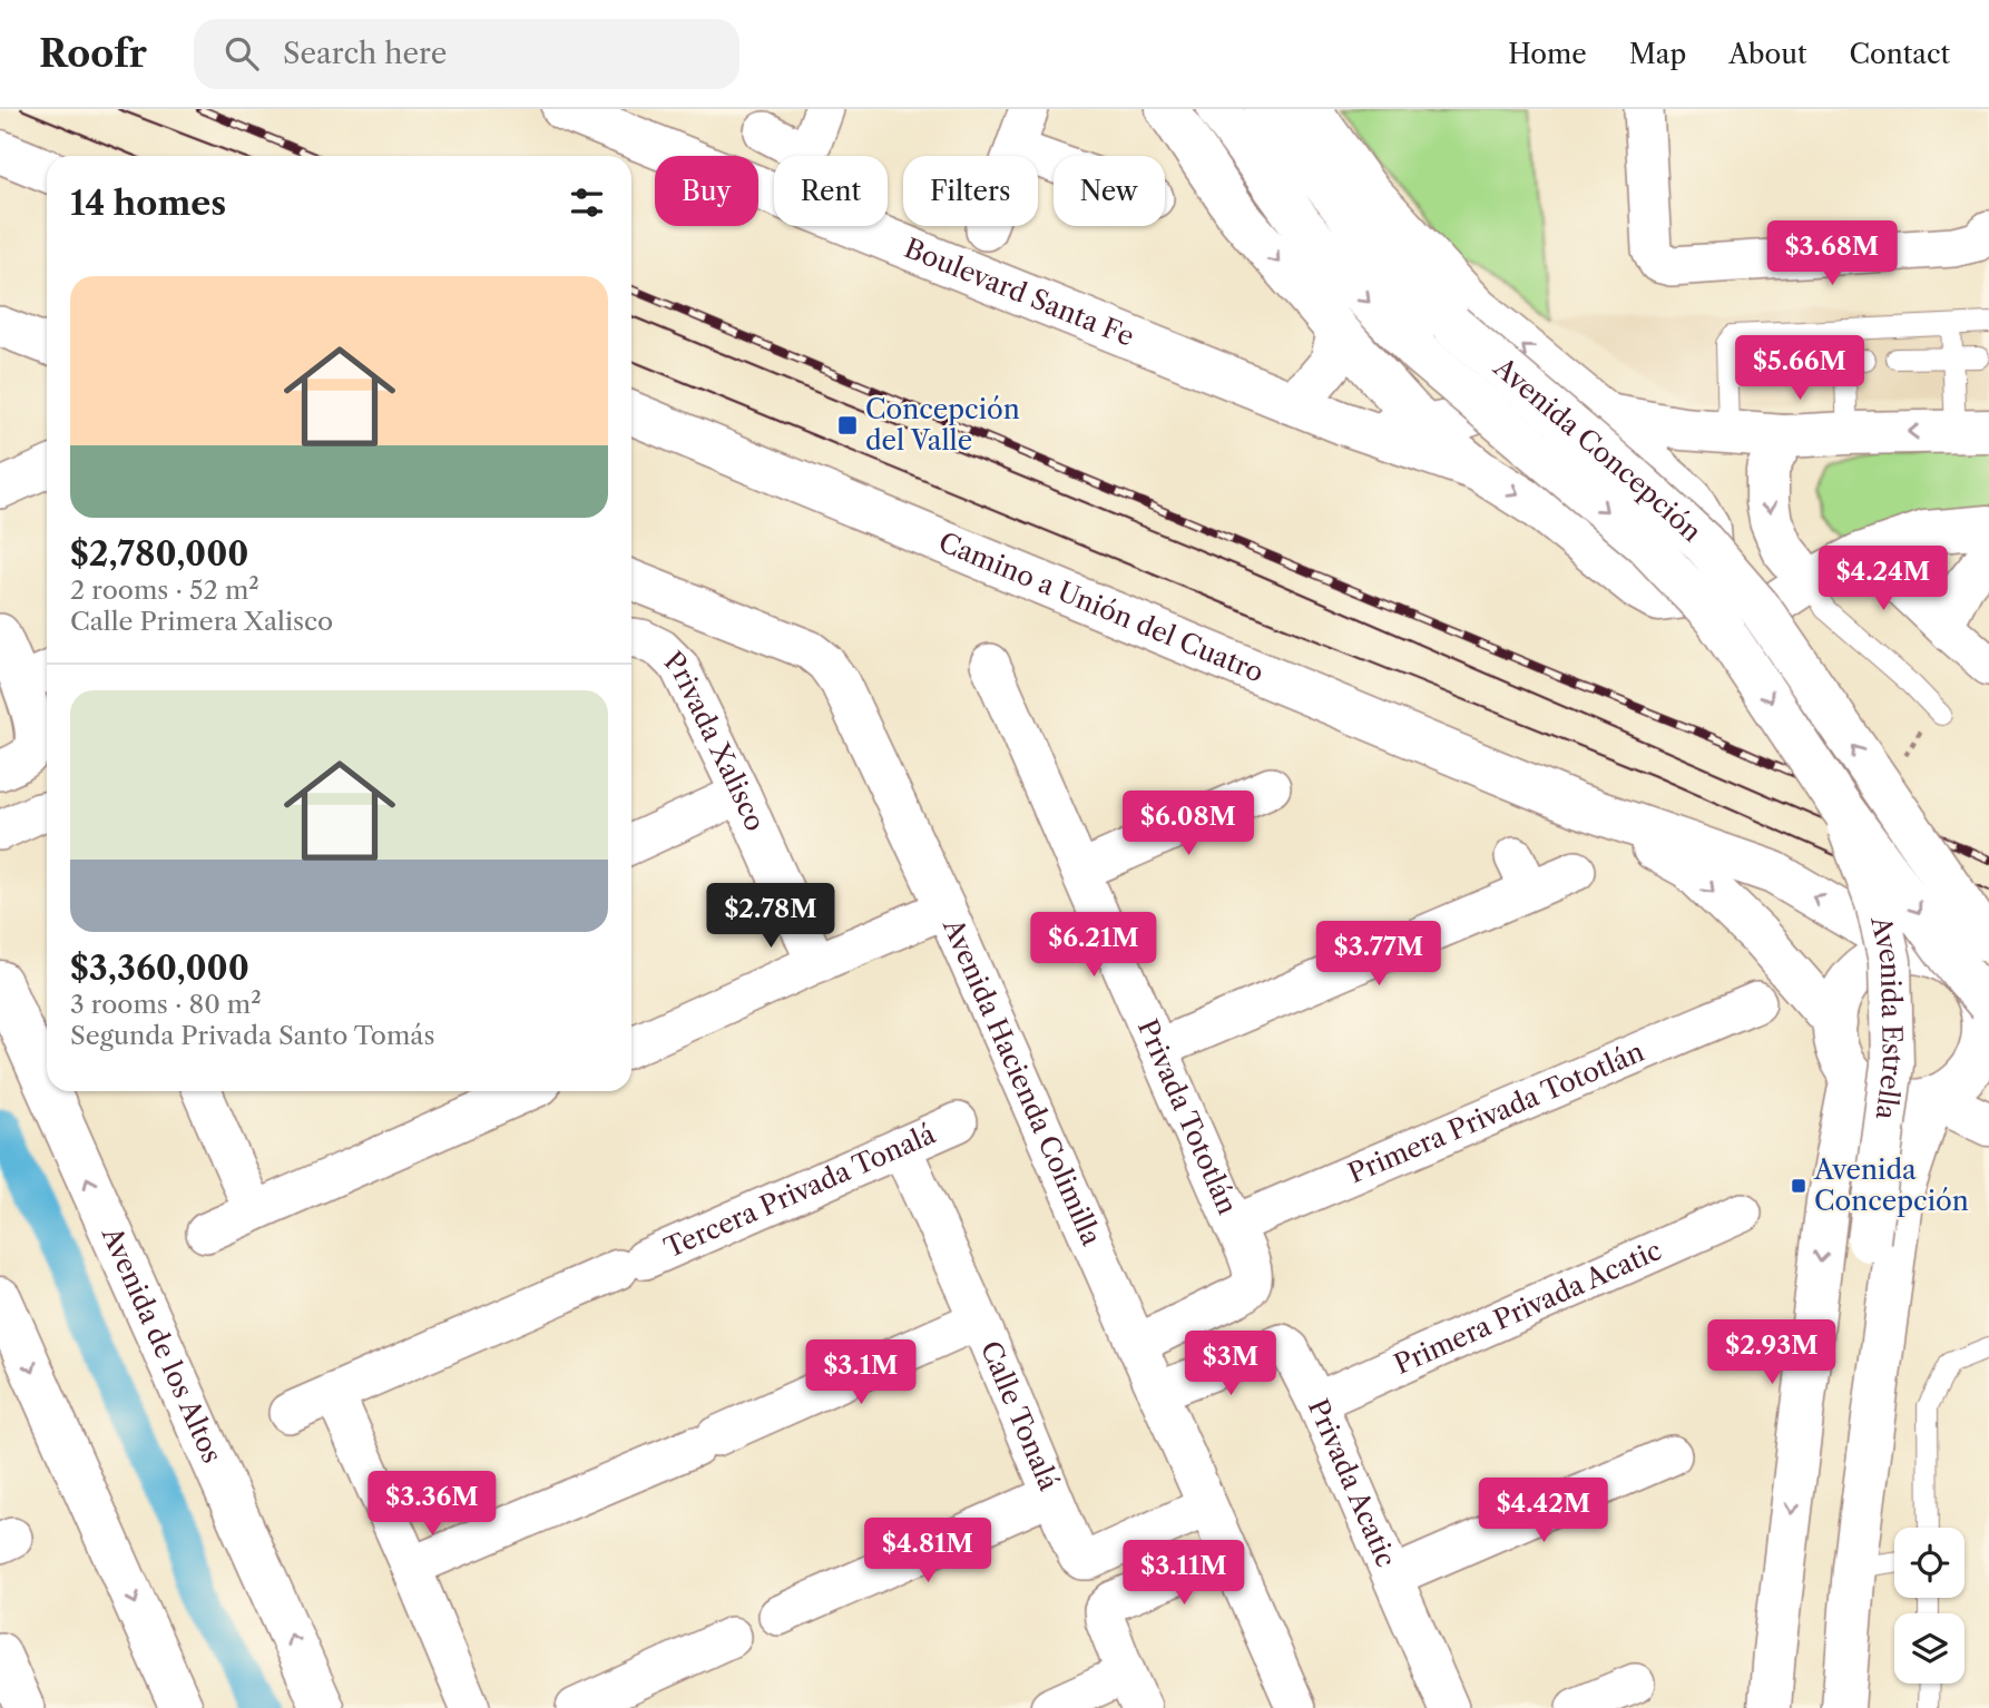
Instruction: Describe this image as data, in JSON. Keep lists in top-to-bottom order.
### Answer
{
  "streets": {
    "main road": [
      "Boulevard Santa Fe",
      "Avenida Concepción",
      "Camino a Unión del Cuatro",
      "Avenida Estrella",
      "Avenida de los Altos"
    ],
    "street": [
      "Privada Xalisco",
      "Avenida Hacienda Colimilla",
      "Primera Privada Tototlán",
      "Privada Tototlán",
      "Tercera Privada Tonalá",
      "Primera Privada Acatic",
      "Calle Tonalá",
      "Privada Acatic"
    ]
  },
  "crossings": [
    ["Avenida Concepción", "Avenida Estrella"],
    ["Avenida Hacienda Colimilla", "Privada Tototlán"],
    ["Avenida Hacienda Colimilla", "Calle Tonalá"],
    ["Avenida Hacienda Colimilla", "Privada Acatic"],
    ["Primera Privada Tototlán", "Privada Tototlán"],
    ["Tercera Privada Tonalá", "Calle Tonalá"],
    ["Primera Privada Acatic", "Privada Acatic"]
  ],
  "places": {
    "transit": ["Concepción del Valle", "Avenida Concepción"]
  },
  "page": {
    "header": "Roofr",
    "search": "Search here",
    "nav": [
      "Home",
      "Map",
      "About",
      "Contact"
    ],
    "chip": [
      "Buy",
      "Rent",
      "Filters",
      "New"
    ],
    "heading": "14 homes",
    "price": [
      "$3.68M",
      "$5.66M",
      "$4.24M",
      "$6.08M",
      "$2.78M",
      "$6.21M",
      "$3.77M",
      "$2.93M",
      "$3M",
      "$3.1M",
      "$3.36M",
      "$4.42M",
      "$4.81M",
      "$3.11M"
    ],
    "list": [
      {
        "name": "$2,780,000",
        "note": "2 rooms · 52 m² · Calle Primera Xalisco"
      },
      {
        "name": "$3,360,000",
        "note": "3 rooms · 80 m² · Segunda Privada Santo Tomás"
      }
    ]
  }
}
